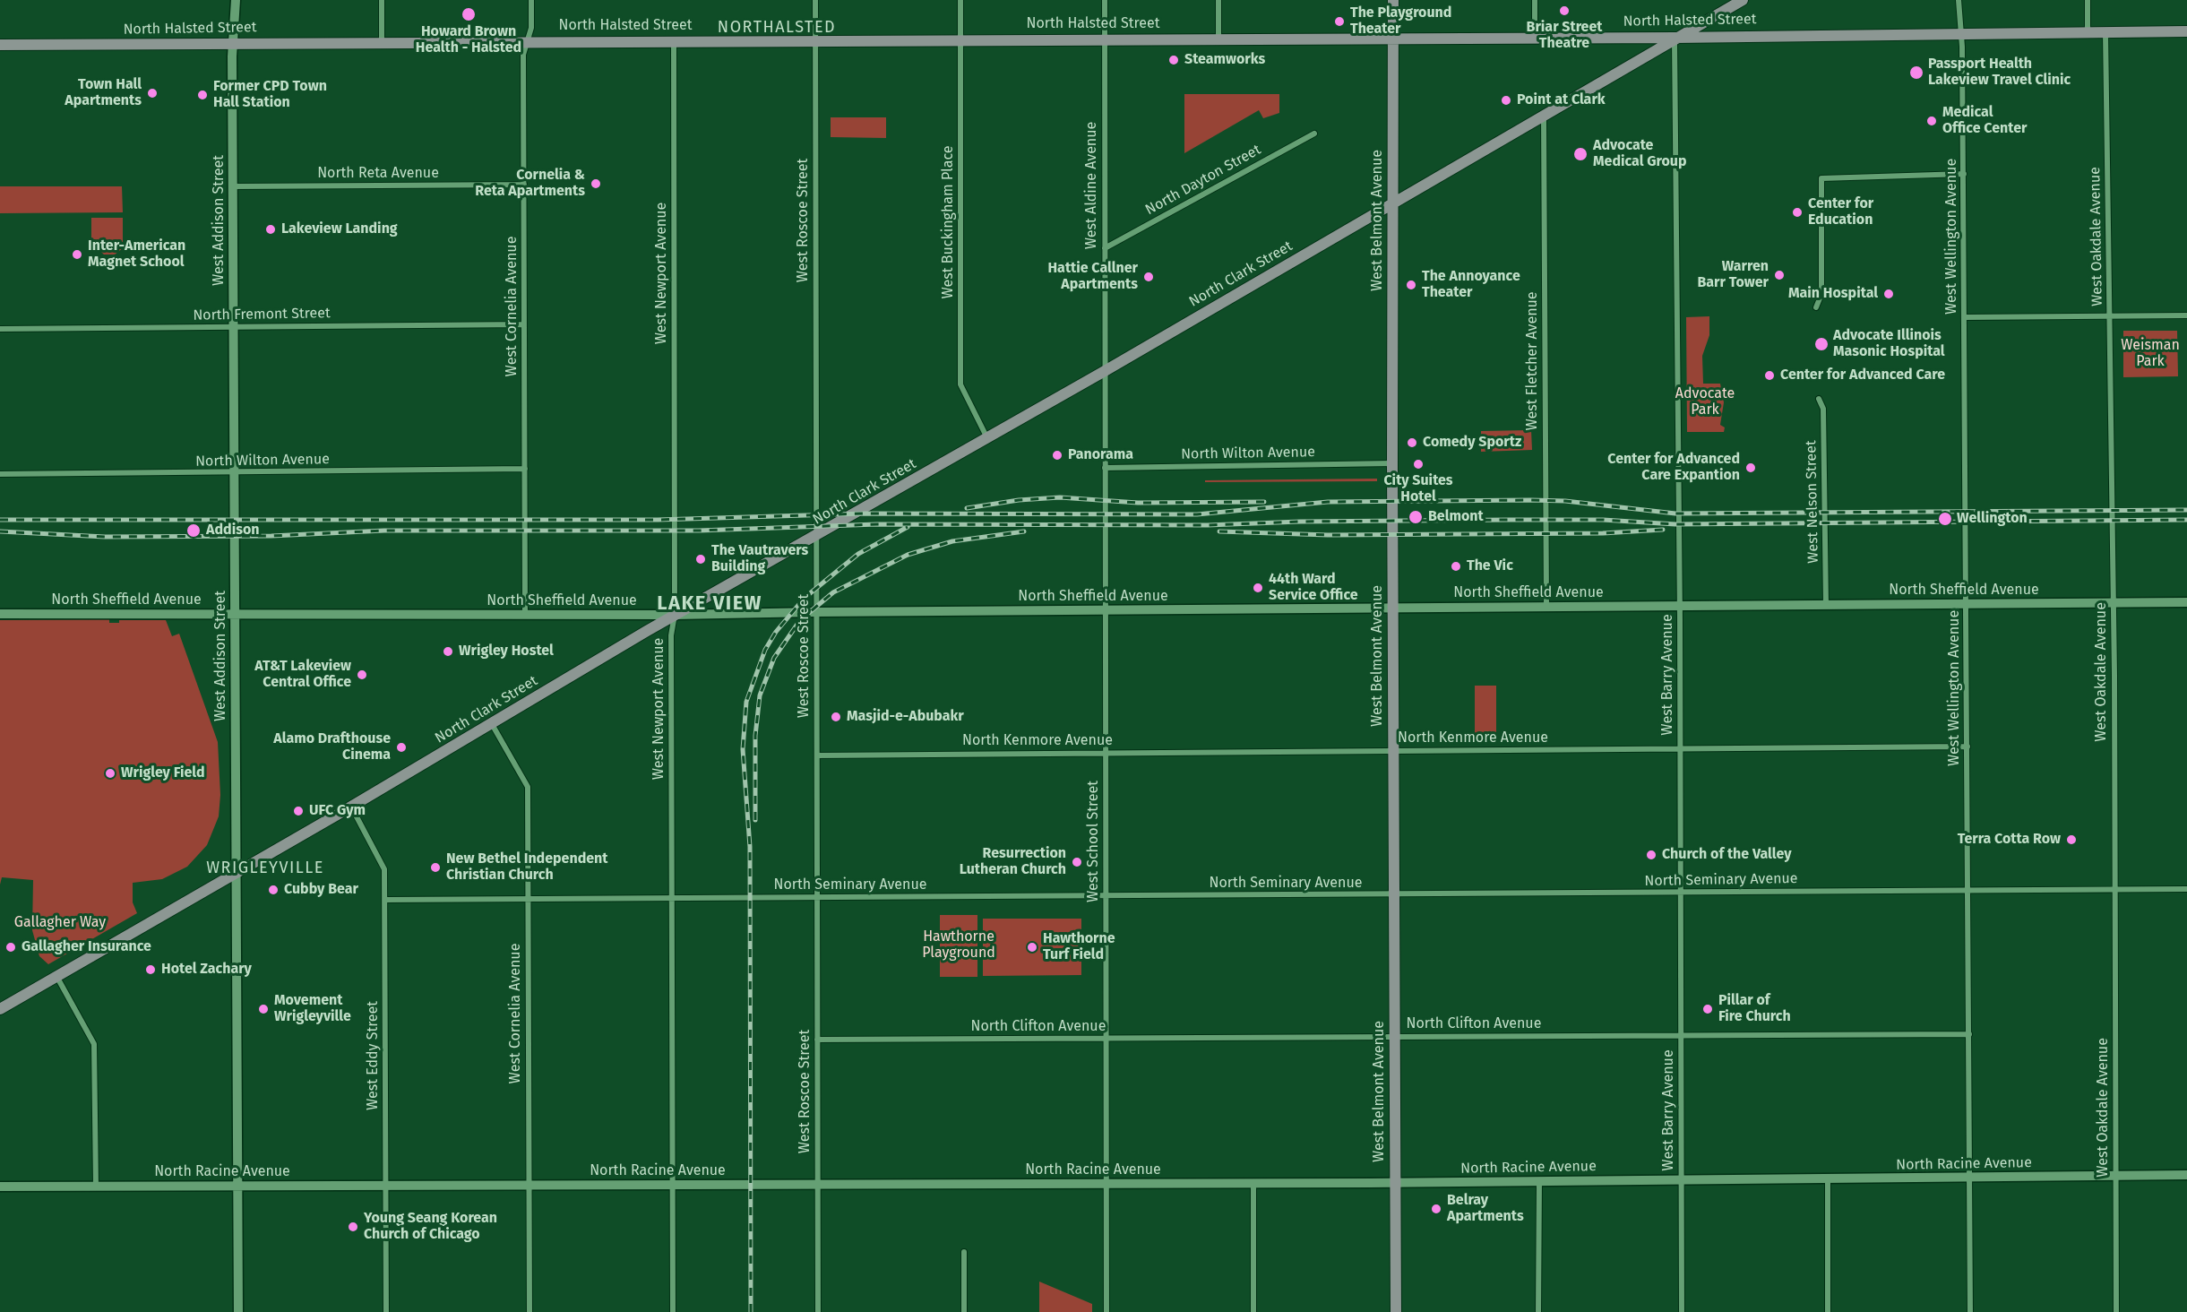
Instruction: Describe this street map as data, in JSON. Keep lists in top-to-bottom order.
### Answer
{
  "streets": {
    "main road": ["North Halsted Street", "West Belmont Avenue", "North Clark Street"],
    "street": [
      "North Reta Avenue",
      "North Dayton Street",
      "West Aldine Avenue",
      "West Addison Street",
      "West Roscoe Street",
      "West Buckingham Place",
      "West Wellington Avenue",
      "West Oakdale Avenue",
      "West Newport Avenue",
      "West Cornelia Avenue",
      "North Fremont Street",
      "West Fletcher Avenue",
      "North Wilton Avenue",
      "West Nelson Street",
      "North Sheffield Avenue",
      "West Barry Avenue",
      "North Kenmore Avenue",
      "West School Street",
      "North Seminary Avenue",
      "North Clifton Avenue",
      "West Eddy Street",
      "North Racine Avenue"
    ]
  },
  "crossings": [
    ["North Halsted Street", "West Aldine Avenue"],
    ["North Halsted Street", "West Addison Street"],
    ["North Halsted Street", "West Roscoe Street"],
    ["North Halsted Street", "West Belmont Avenue"],
    ["North Halsted Street", "West Buckingham Place"],
    ["North Halsted Street", "West Wellington Avenue"],
    ["North Halsted Street", "West Oakdale Avenue"],
    ["North Halsted Street", "West Newport Avenue"],
    ["North Halsted Street", "North Clark Street"],
    ["North Halsted Street", "West Cornelia Avenue"],
    ["North Halsted Street", "West Barry Avenue"],
    ["North Reta Avenue", "West Addison Street"],
    ["North Reta Avenue", "West Cornelia Avenue"],
    ["North Dayton Street", "West Aldine Avenue"],
    ["West Aldine Avenue", "North Clark Street"],
    ["West Aldine Avenue", "West School Street"],
    ["West Addison Street", "North Clark Street"],
    ["West Addison Street", "North Fremont Street"],
    ["West Addison Street", "North Wilton Avenue"],
    ["West Addison Street", "North Sheffield Avenue"],
    ["West Addison Street", "North Racine Avenue"],
    ["West Roscoe Street", "North Clark Street"],
    ["West Roscoe Street", "North Sheffield Avenue"],
    ["West Roscoe Street", "North Kenmore Avenue"],
    ["West Roscoe Street", "North Seminary Avenue"],
    ["West Roscoe Street", "North Clifton Avenue"],
    ["West Roscoe Street", "North Racine Avenue"],
    ["West Belmont Avenue", "North Clark Street"],
    ["West Belmont Avenue", "North Wilton Avenue"],
    ["West Belmont Avenue", "North Sheffield Avenue"],
    ["West Belmont Avenue", "North Kenmore Avenue"],
    ["West Belmont Avenue", "North Seminary Avenue"],
    ["West Belmont Avenue", "North Clifton Avenue"],
    ["West Belmont Avenue", "North Racine Avenue"],
    ["West Buckingham Place", "North Clark Street"],
    ["West Wellington Avenue", "North Sheffield Avenue"],
    ["West Wellington Avenue", "North Kenmore Avenue"],
    ["West Wellington Avenue", "North Seminary Avenue"],
    ["West Wellington Avenue", "North Clifton Avenue"],
    ["West Wellington Avenue", "North Racine Avenue"],
    ["West Oakdale Avenue", "North Sheffield Avenue"],
    ["West Oakdale Avenue", "North Seminary Avenue"],
    ["West Oakdale Avenue", "North Racine Avenue"],
    ["West Newport Avenue", "North Clark Street"],
    ["West Newport Avenue", "North Sheffield Avenue"],
    ["West Newport Avenue", "North Seminary Avenue"],
    ["West Newport Avenue", "North Racine Avenue"],
    ["North Clark Street", "West Cornelia Avenue"],
    ["North Clark Street", "West Fletcher Avenue"],
    ["North Clark Street", "North Sheffield Avenue"],
    ["North Clark Street", "West Barry Avenue"],
    ["North Clark Street", "West School Street"],
    ["North Clark Street", "West Eddy Street"],
    ["West Cornelia Avenue", "North Fremont Street"],
    ["West Cornelia Avenue", "North Wilton Avenue"],
    ["West Cornelia Avenue", "North Sheffield Avenue"],
    ["West Cornelia Avenue", "North Seminary Avenue"],
    ["West Cornelia Avenue", "North Racine Avenue"],
    ["West Fletcher Avenue", "North Sheffield Avenue"],
    ["North Wilton Avenue", "West School Street"],
    ["West Nelson Street", "North Sheffield Avenue"],
    ["North Sheffield Avenue", "West Barry Avenue"],
    ["North Sheffield Avenue", "West School Street"],
    ["West Barry Avenue", "North Kenmore Avenue"],
    ["West Barry Avenue", "North Seminary Avenue"],
    ["West Barry Avenue", "North Clifton Avenue"],
    ["West Barry Avenue", "North Racine Avenue"],
    ["North Kenmore Avenue", "West School Street"],
    ["West School Street", "North Seminary Avenue"],
    ["West School Street", "North Clifton Avenue"],
    ["West School Street", "North Racine Avenue"],
    ["North Seminary Avenue", "West Eddy Street"],
    ["West Eddy Street", "North Racine Avenue"]
  ],
  "districts": ["NORTHALSTED", "LAKE VIEW", "WRIGLEYVILLE"],
  "parks": [
    "Weisman Park",
    "Advocate Park",
    "Gallagher Way",
    "Hawthorne Playground"
  ],
  "places": [
    "Briar Street Theatre",
    "Howard Brown Health - Halsted",
    "The Playground Theater",
    "Steamworks",
    "Passport Health Lakeview Travel Clinic",
    "Town Hall Apartments",
    "Former CPD Town Hall Station",
    "Point at Clark",
    "Medical Office Center",
    "Advocate Medical Group",
    "Cornelia & Reta Apartments",
    "Center for Education",
    "Lakeview Landing",
    "Inter-American Magnet School",
    "Warren Barr Tower",
    "Hattie Callner Apartments",
    "The Annoyance Theater",
    "Main Hospital",
    "Advocate Illinois Masonic Hospital",
    "Center for Advanced Care",
    "Comedy Sportz",
    "Panorama",
    "City Suites Hotel",
    "Center for Advanced Care Expantion",
    "Belmont",
    "Wellington",
    "Addison",
    "The Vautravers Building",
    "The Vic",
    "44th Ward Service Office",
    "Wrigley Hostel",
    "AT&T Lakeview Central Office",
    "Masjid-e-Abubakr",
    "Alamo Drafthouse Cinema",
    "Wrigley Field",
    "UFC Gym",
    "Terra Cotta Row",
    "Church of the Valley",
    "Resurrection Lutheran Church",
    "New Bethel Independent Christian Church",
    "Cubby Bear",
    "Gallagher Insurance",
    "Hawthorne Turf Field",
    "Hotel Zachary",
    "Movement Wrigleyville",
    "Pillar of Fire Church",
    "Belray Apartments",
    "Young Seang Korean Church of Chicago"
  ]
}
